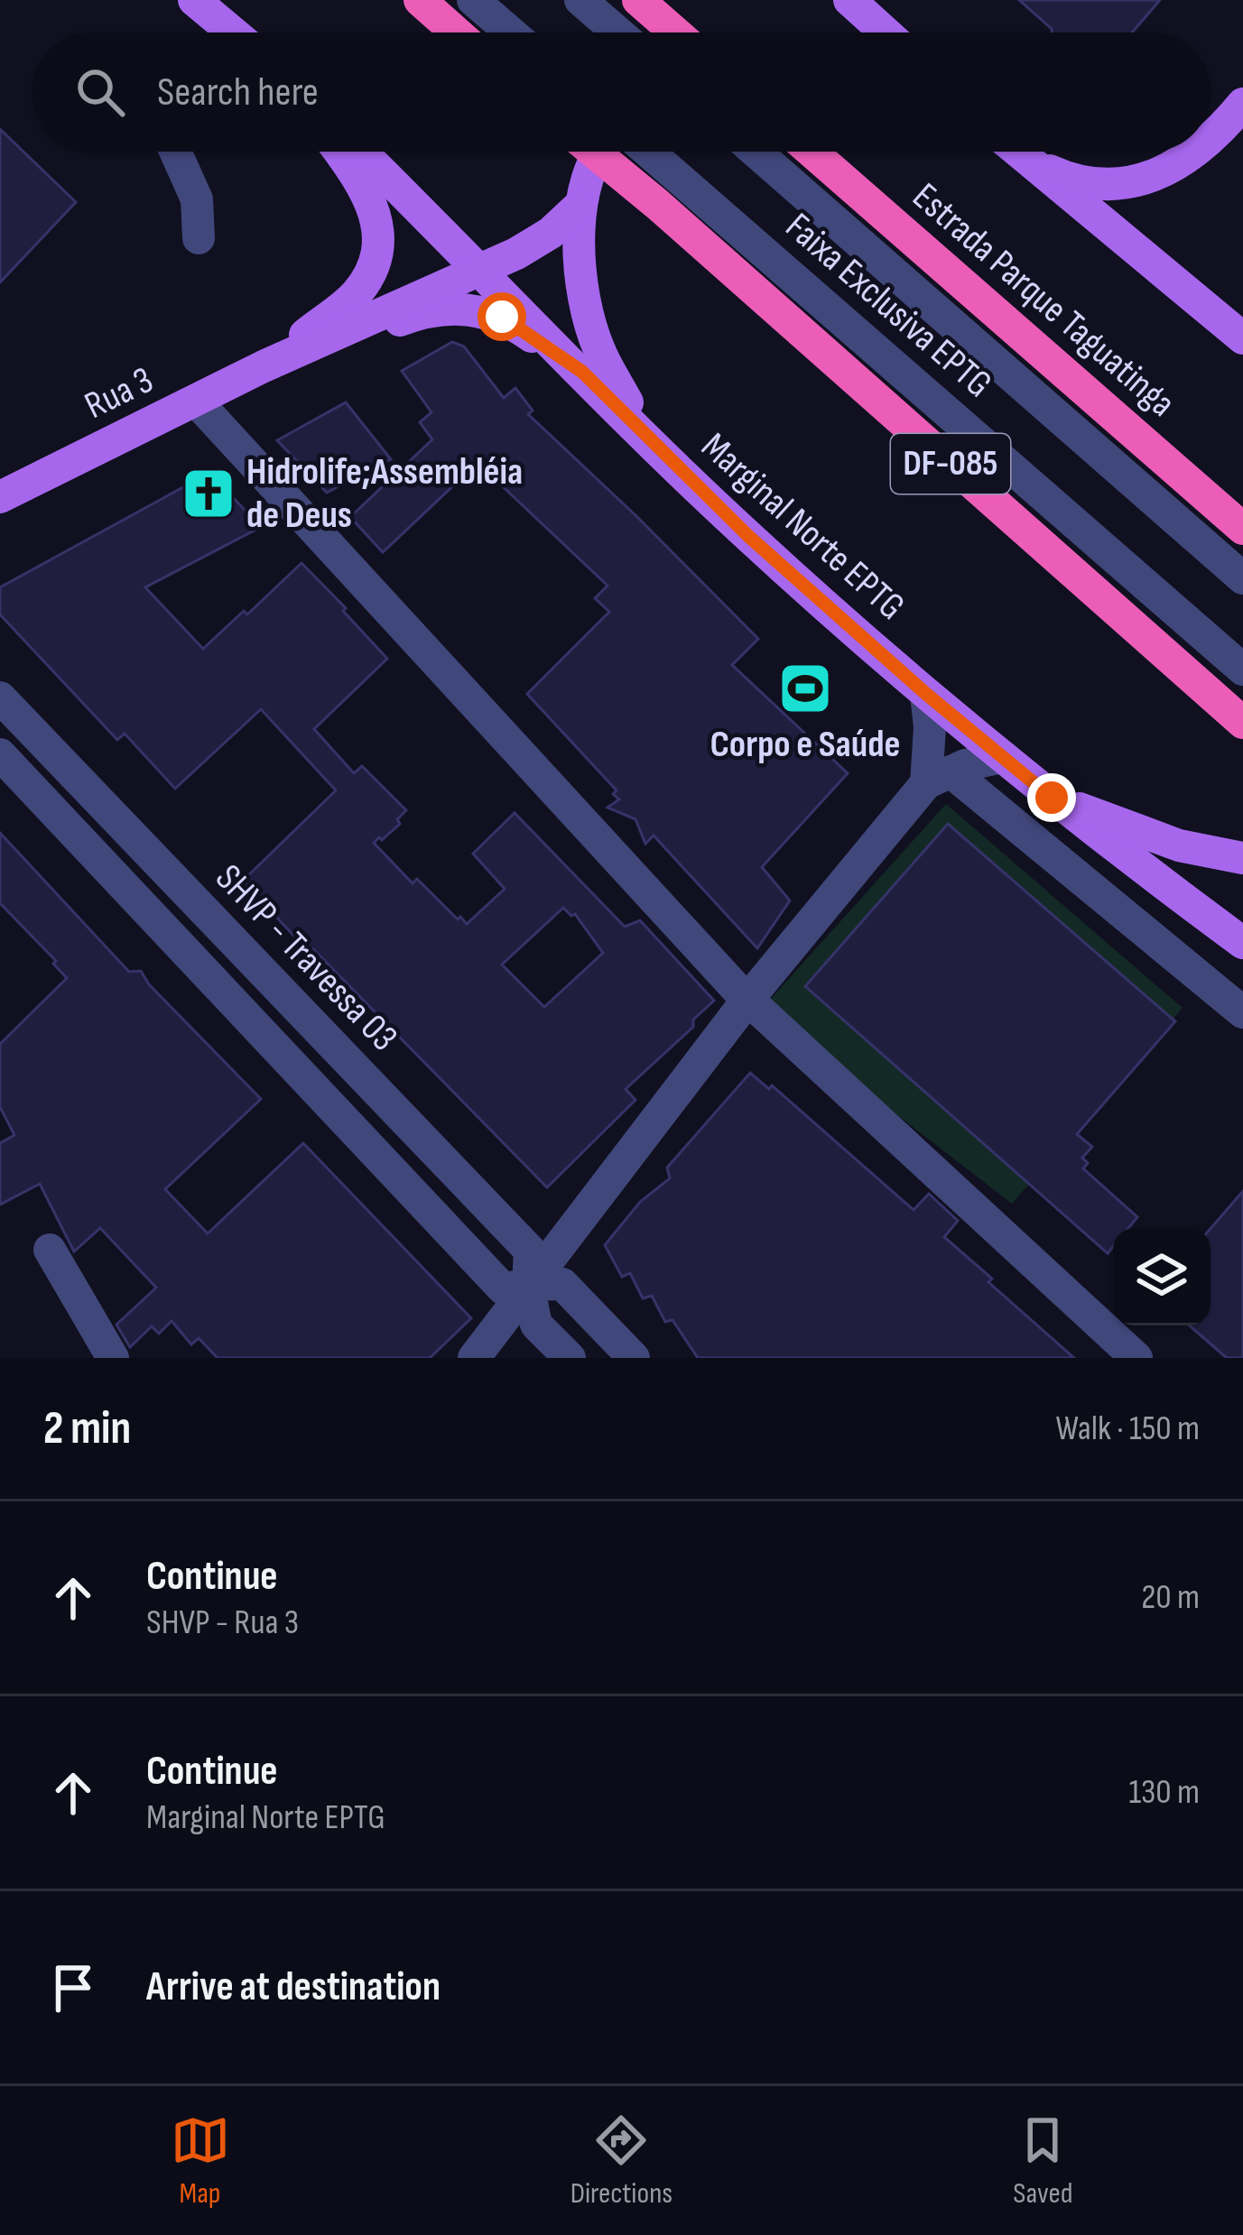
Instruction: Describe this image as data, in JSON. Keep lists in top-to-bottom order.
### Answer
{
  "streets": {
    "highway": ["Estrada Parque Taguatinga", "DF-085"],
    "main road": ["Rua 3", "Marginal Norte EPTG"],
    "street": ["Faixa Exclusiva EPTG", "SHVP - Travessa 03"]
  },
  "places": {
    "church": ["Hidrolife;Assembléia de Deus"],
    "sports": ["Corpo e Saúde"]
  },
  "page": {
    "search": "Search here",
    "heading": ["2 min", "Walk · 150 m"],
    "list": [
      ["Continue", "SHVP - Rua 3", "20 m"],
      ["Continue", "Marginal Norte EPTG", "130 m"],
      "Arrive at destination"
    ],
    "nav": ["Map", "Directions", "Saved"]
  }
}
